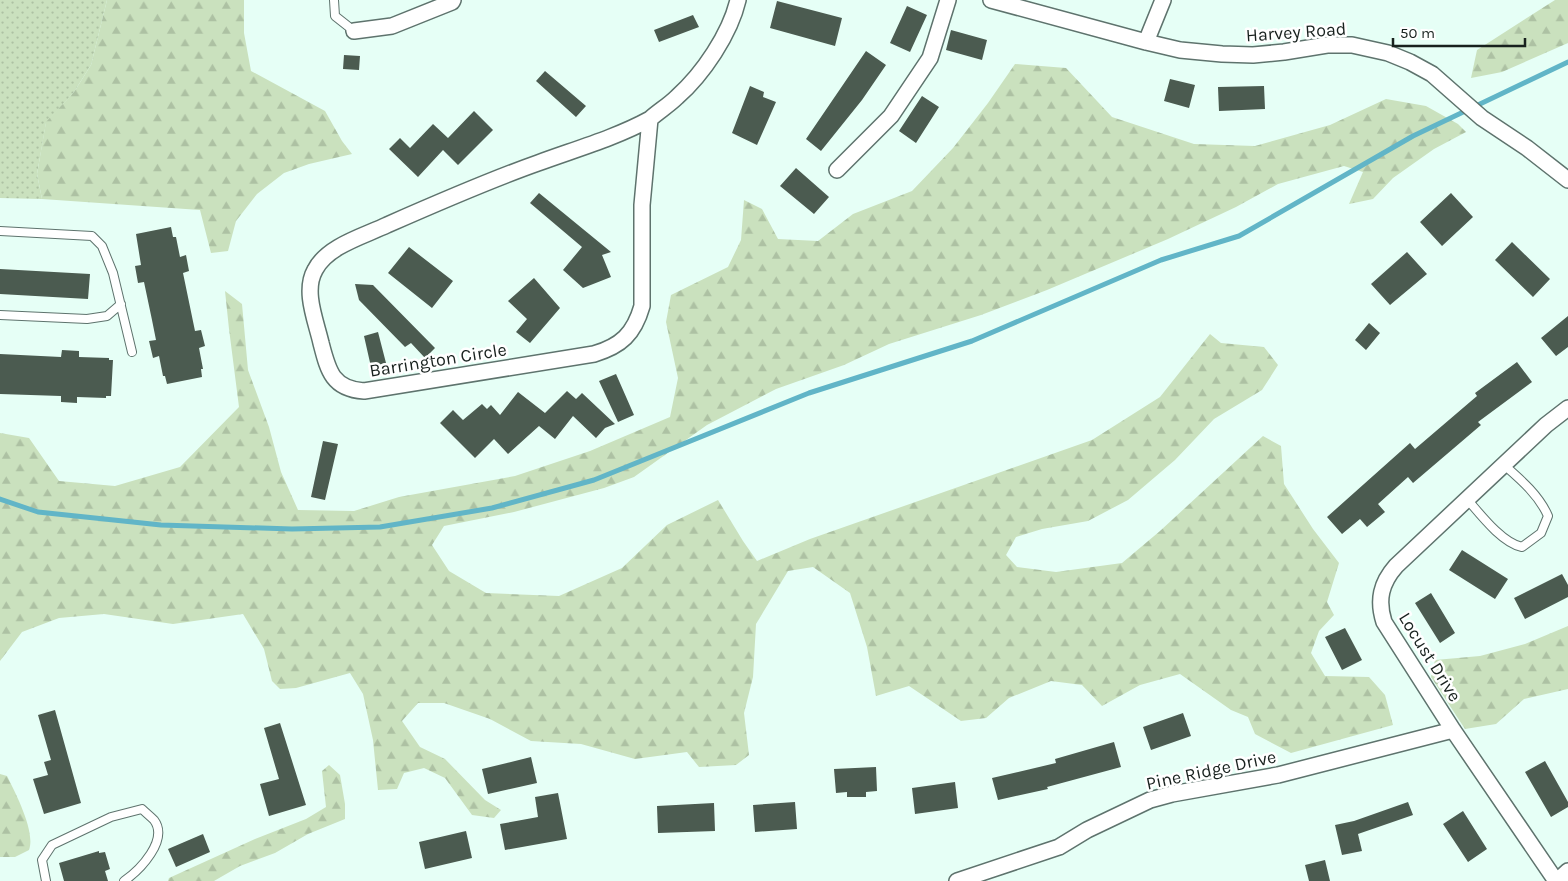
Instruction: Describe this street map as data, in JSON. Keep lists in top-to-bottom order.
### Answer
{
  "streets": {
    "street": [
      "Harvey Road",
      "Barrington Circle",
      "Locust Drive",
      "Pine Ridge Drive"
    ]
  },
  "crossings": [
    ["Locust Drive", "Pine Ridge Drive"]
  ],
  "scale_bar": "50 m"
}
